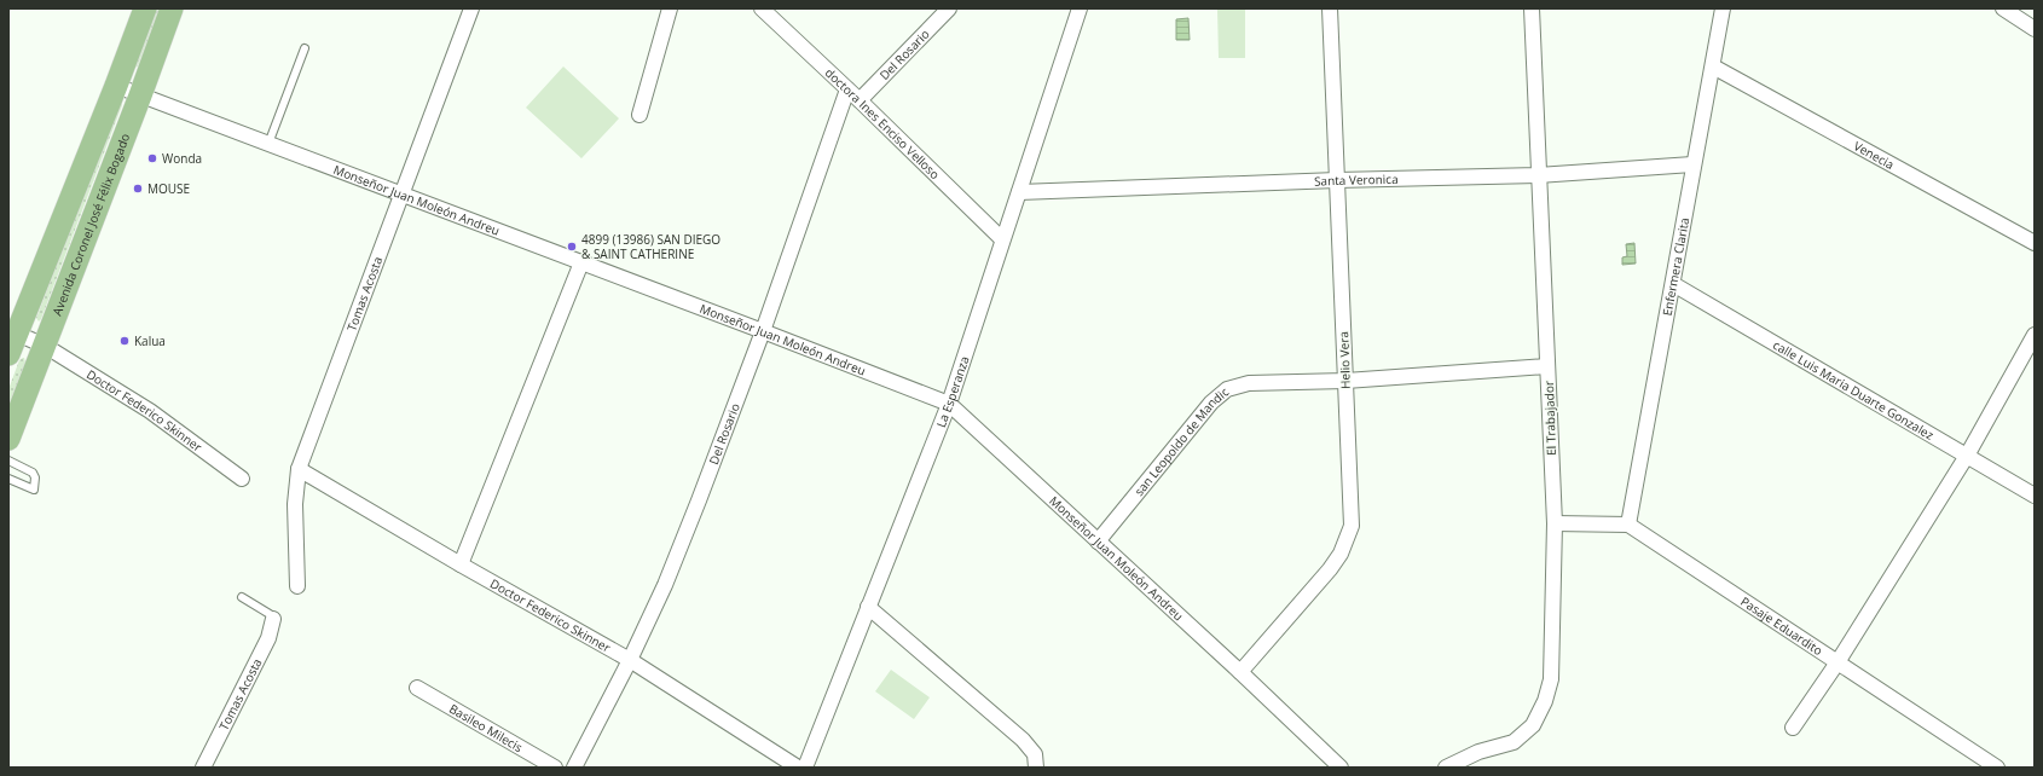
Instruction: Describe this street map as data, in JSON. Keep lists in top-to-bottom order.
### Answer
{
  "streets": {
    "main road": ["Avenida Coronel José Félix Bogado"],
    "street": [
      "Del Rosario",
      "doctora Ines Enciso Velloso",
      "Venecia",
      "Santa Veronica",
      "Monseñor Juan Moleón Andreu",
      "Enfermera Clarita",
      "Tomas Acosta",
      "Helio Vera",
      "calle Luis Maria Duarte Gonzalez",
      "La Esperanza",
      "Doctor Federico Skinner",
      "El Trabajador",
      "san Leopoldo de Mandic",
      "Pasaje Eduardito",
      "Basileo Milecis"
    ]
  },
  "crossings": [
    ["Del Rosario", "doctora Ines Enciso Velloso"],
    ["Del Rosario", "Monseñor Juan Moleón Andreu"],
    ["Del Rosario", "Doctor Federico Skinner"],
    ["doctora Ines Enciso Velloso", "La Esperanza"],
    ["Venecia", "Enfermera Clarita"],
    ["Santa Veronica", "Enfermera Clarita"],
    ["Santa Veronica", "Helio Vera"],
    ["Santa Veronica", "La Esperanza"],
    ["Santa Veronica", "El Trabajador"],
    ["Monseñor Juan Moleón Andreu", "Avenida Coronel José Félix Bogado"],
    ["Monseñor Juan Moleón Andreu", "Tomas Acosta"],
    ["Monseñor Juan Moleón Andreu", "Helio Vera"],
    ["Monseñor Juan Moleón Andreu", "La Esperanza"],
    ["Monseñor Juan Moleón Andreu", "san Leopoldo de Mandic"],
    ["Avenida Coronel José Félix Bogado", "Doctor Federico Skinner"],
    ["Enfermera Clarita", "calle Luis Maria Duarte Gonzalez"],
    ["Enfermera Clarita", "Pasaje Eduardito"],
    ["Tomas Acosta", "Doctor Federico Skinner"],
    ["Helio Vera", "san Leopoldo de Mandic"],
    ["El Trabajador", "san Leopoldo de Mandic"]
  ],
  "places": [
    "Wonda",
    "MOUSE",
    "4899 (13986) SAN DIEGO & SAINT CATHERINE",
    "Kalua"
  ]
}
